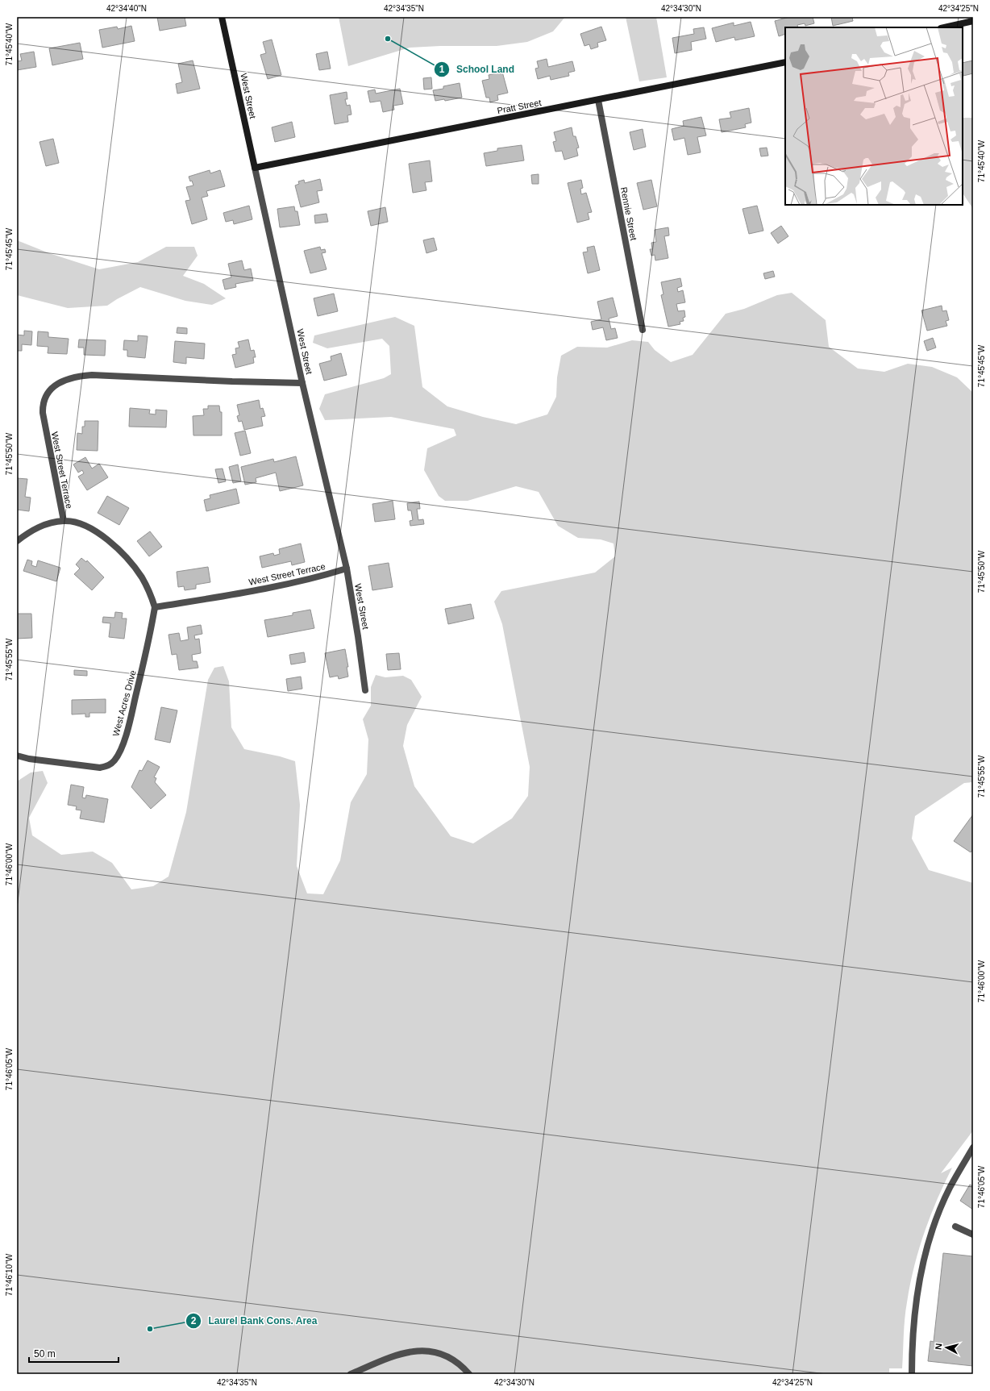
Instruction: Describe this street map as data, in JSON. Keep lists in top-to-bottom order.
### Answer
{
  "streets": {
    "street": [
      "West Street",
      "Pratt Street",
      "Rennie Street",
      "West Street Terrace",
      "West Acres Drive"
    ]
  },
  "crossings": [
    ["West Street", "Pratt Street"],
    ["West Street", "West Street Terrace"],
    ["Pratt Street", "Rennie Street"],
    ["West Street Terrace", "West Acres Drive"]
  ],
  "places": ["School Land", "Laurel Bank Cons. Area"],
  "scale_bar": "50 m",
  "north": "left",
  "coordinates": [
    "42°34'40\"N",
    "42°34'35\"N",
    "42°34'30\"N",
    "42°34'25\"N",
    "71°45'40\"W",
    "71°45'45\"W",
    "71°45'50\"W",
    "71°45'55\"W",
    "71°46'00\"W",
    "71°46'05\"W",
    "71°46'10\"W"
  ]
}
